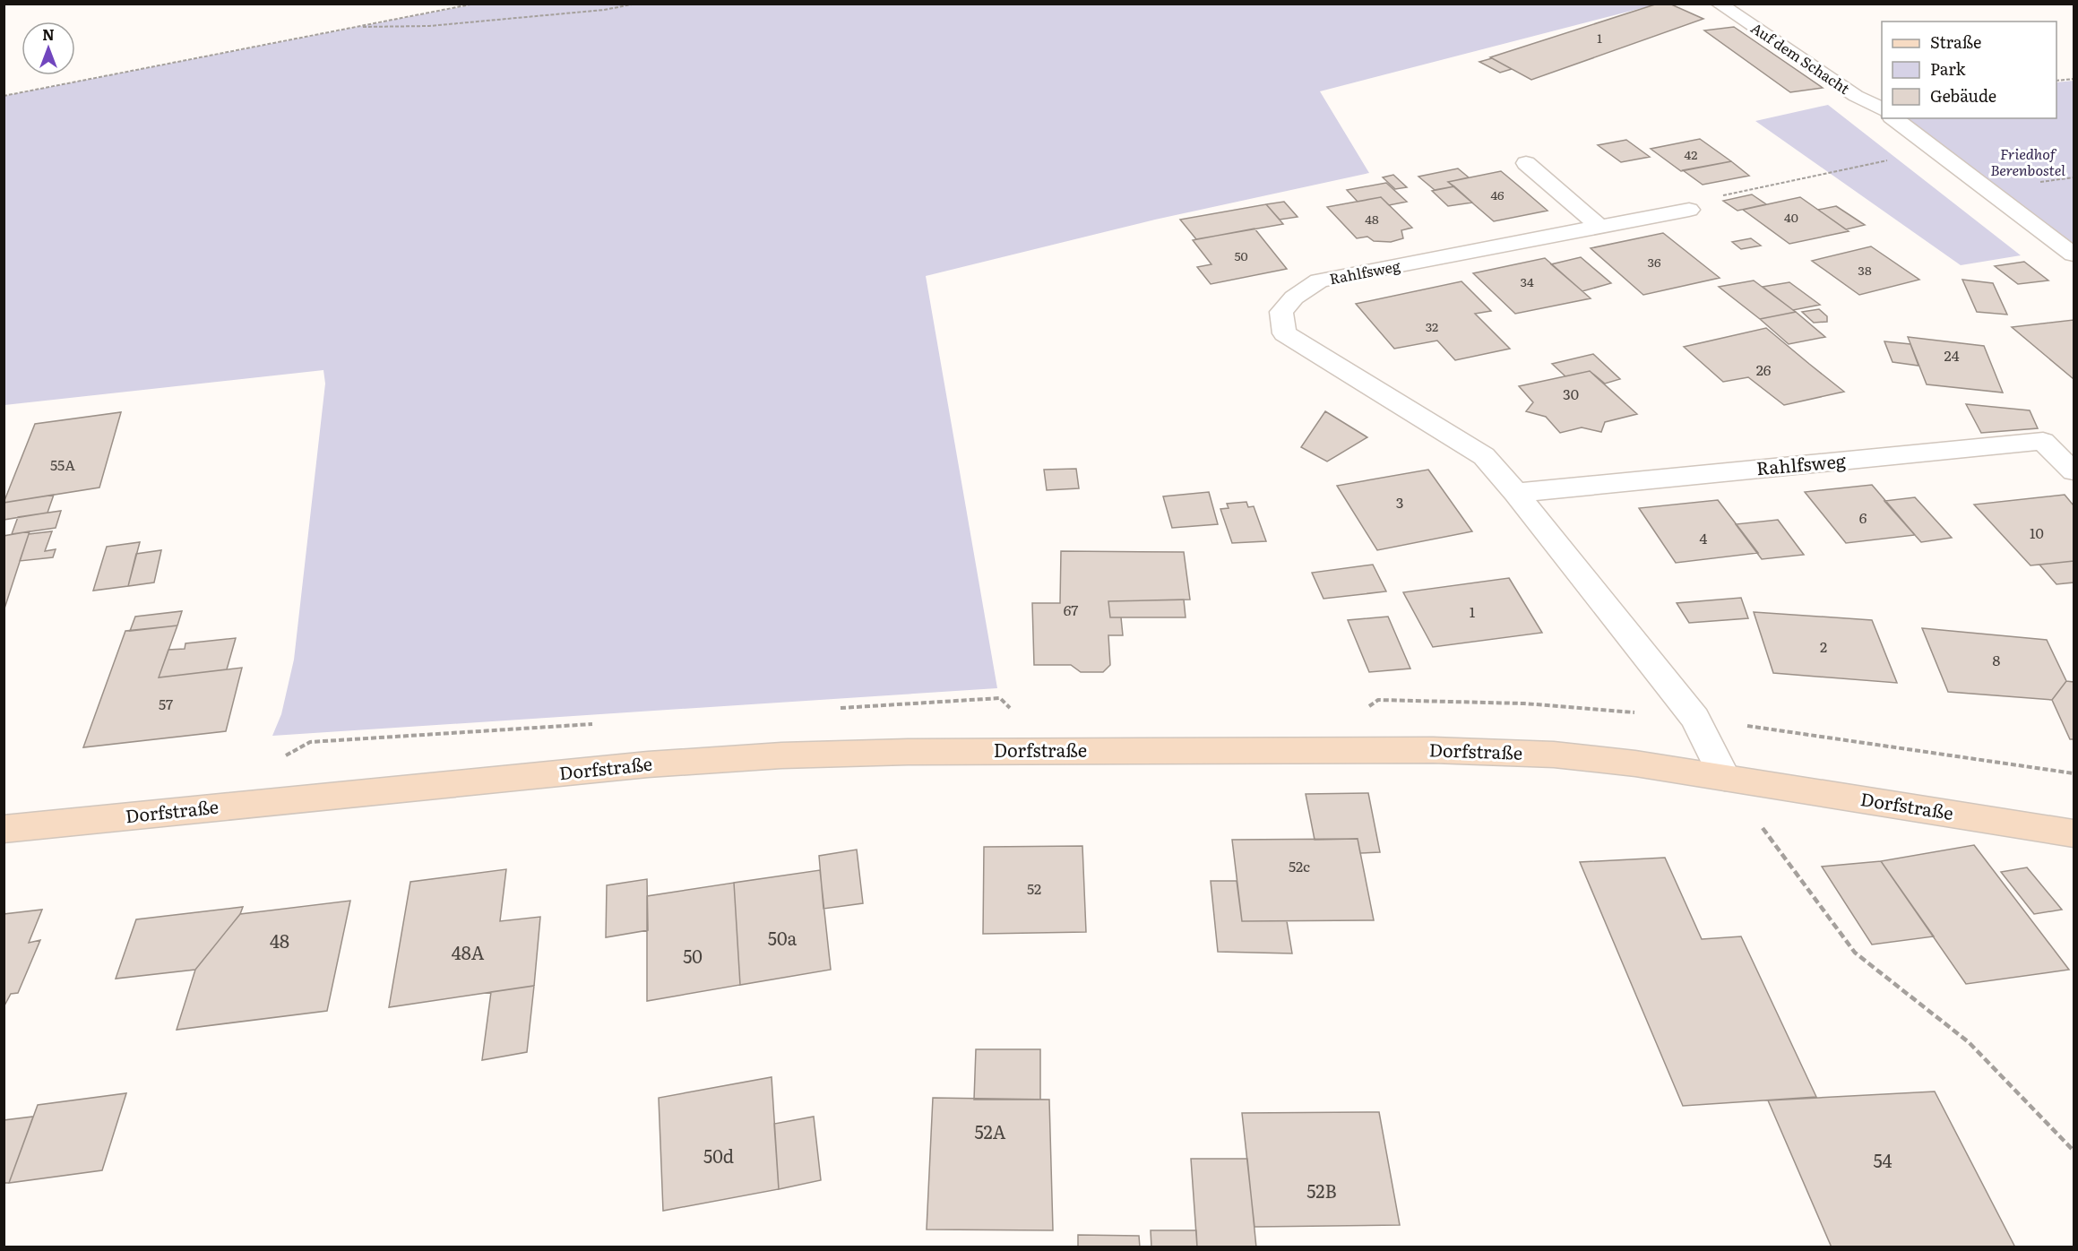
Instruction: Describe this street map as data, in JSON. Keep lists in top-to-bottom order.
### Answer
{
  "streets": {
    "street": ["Auf dem Schacht", "Rahlfsweg", "Dorfstraße"]
  },
  "crossings": [
    ["Rahlfsweg", "Dorfstraße"]
  ],
  "parks": ["Friedhof Berenbostel"],
  "house_numbers": [
    "1",
    "42",
    "46",
    "40",
    "48",
    "50",
    "36",
    "38",
    "34",
    "32",
    "24",
    "26",
    "30",
    "55A",
    "3",
    "6",
    "10",
    "4",
    "67",
    "1",
    "2",
    "8",
    "57",
    "52c",
    "52",
    "50a",
    "48",
    "48A",
    "50",
    "52A",
    "50d",
    "54",
    "52B"
  ],
  "legend": ["Straße", "Park", "Gebäude"],
  "north": "top"
}
